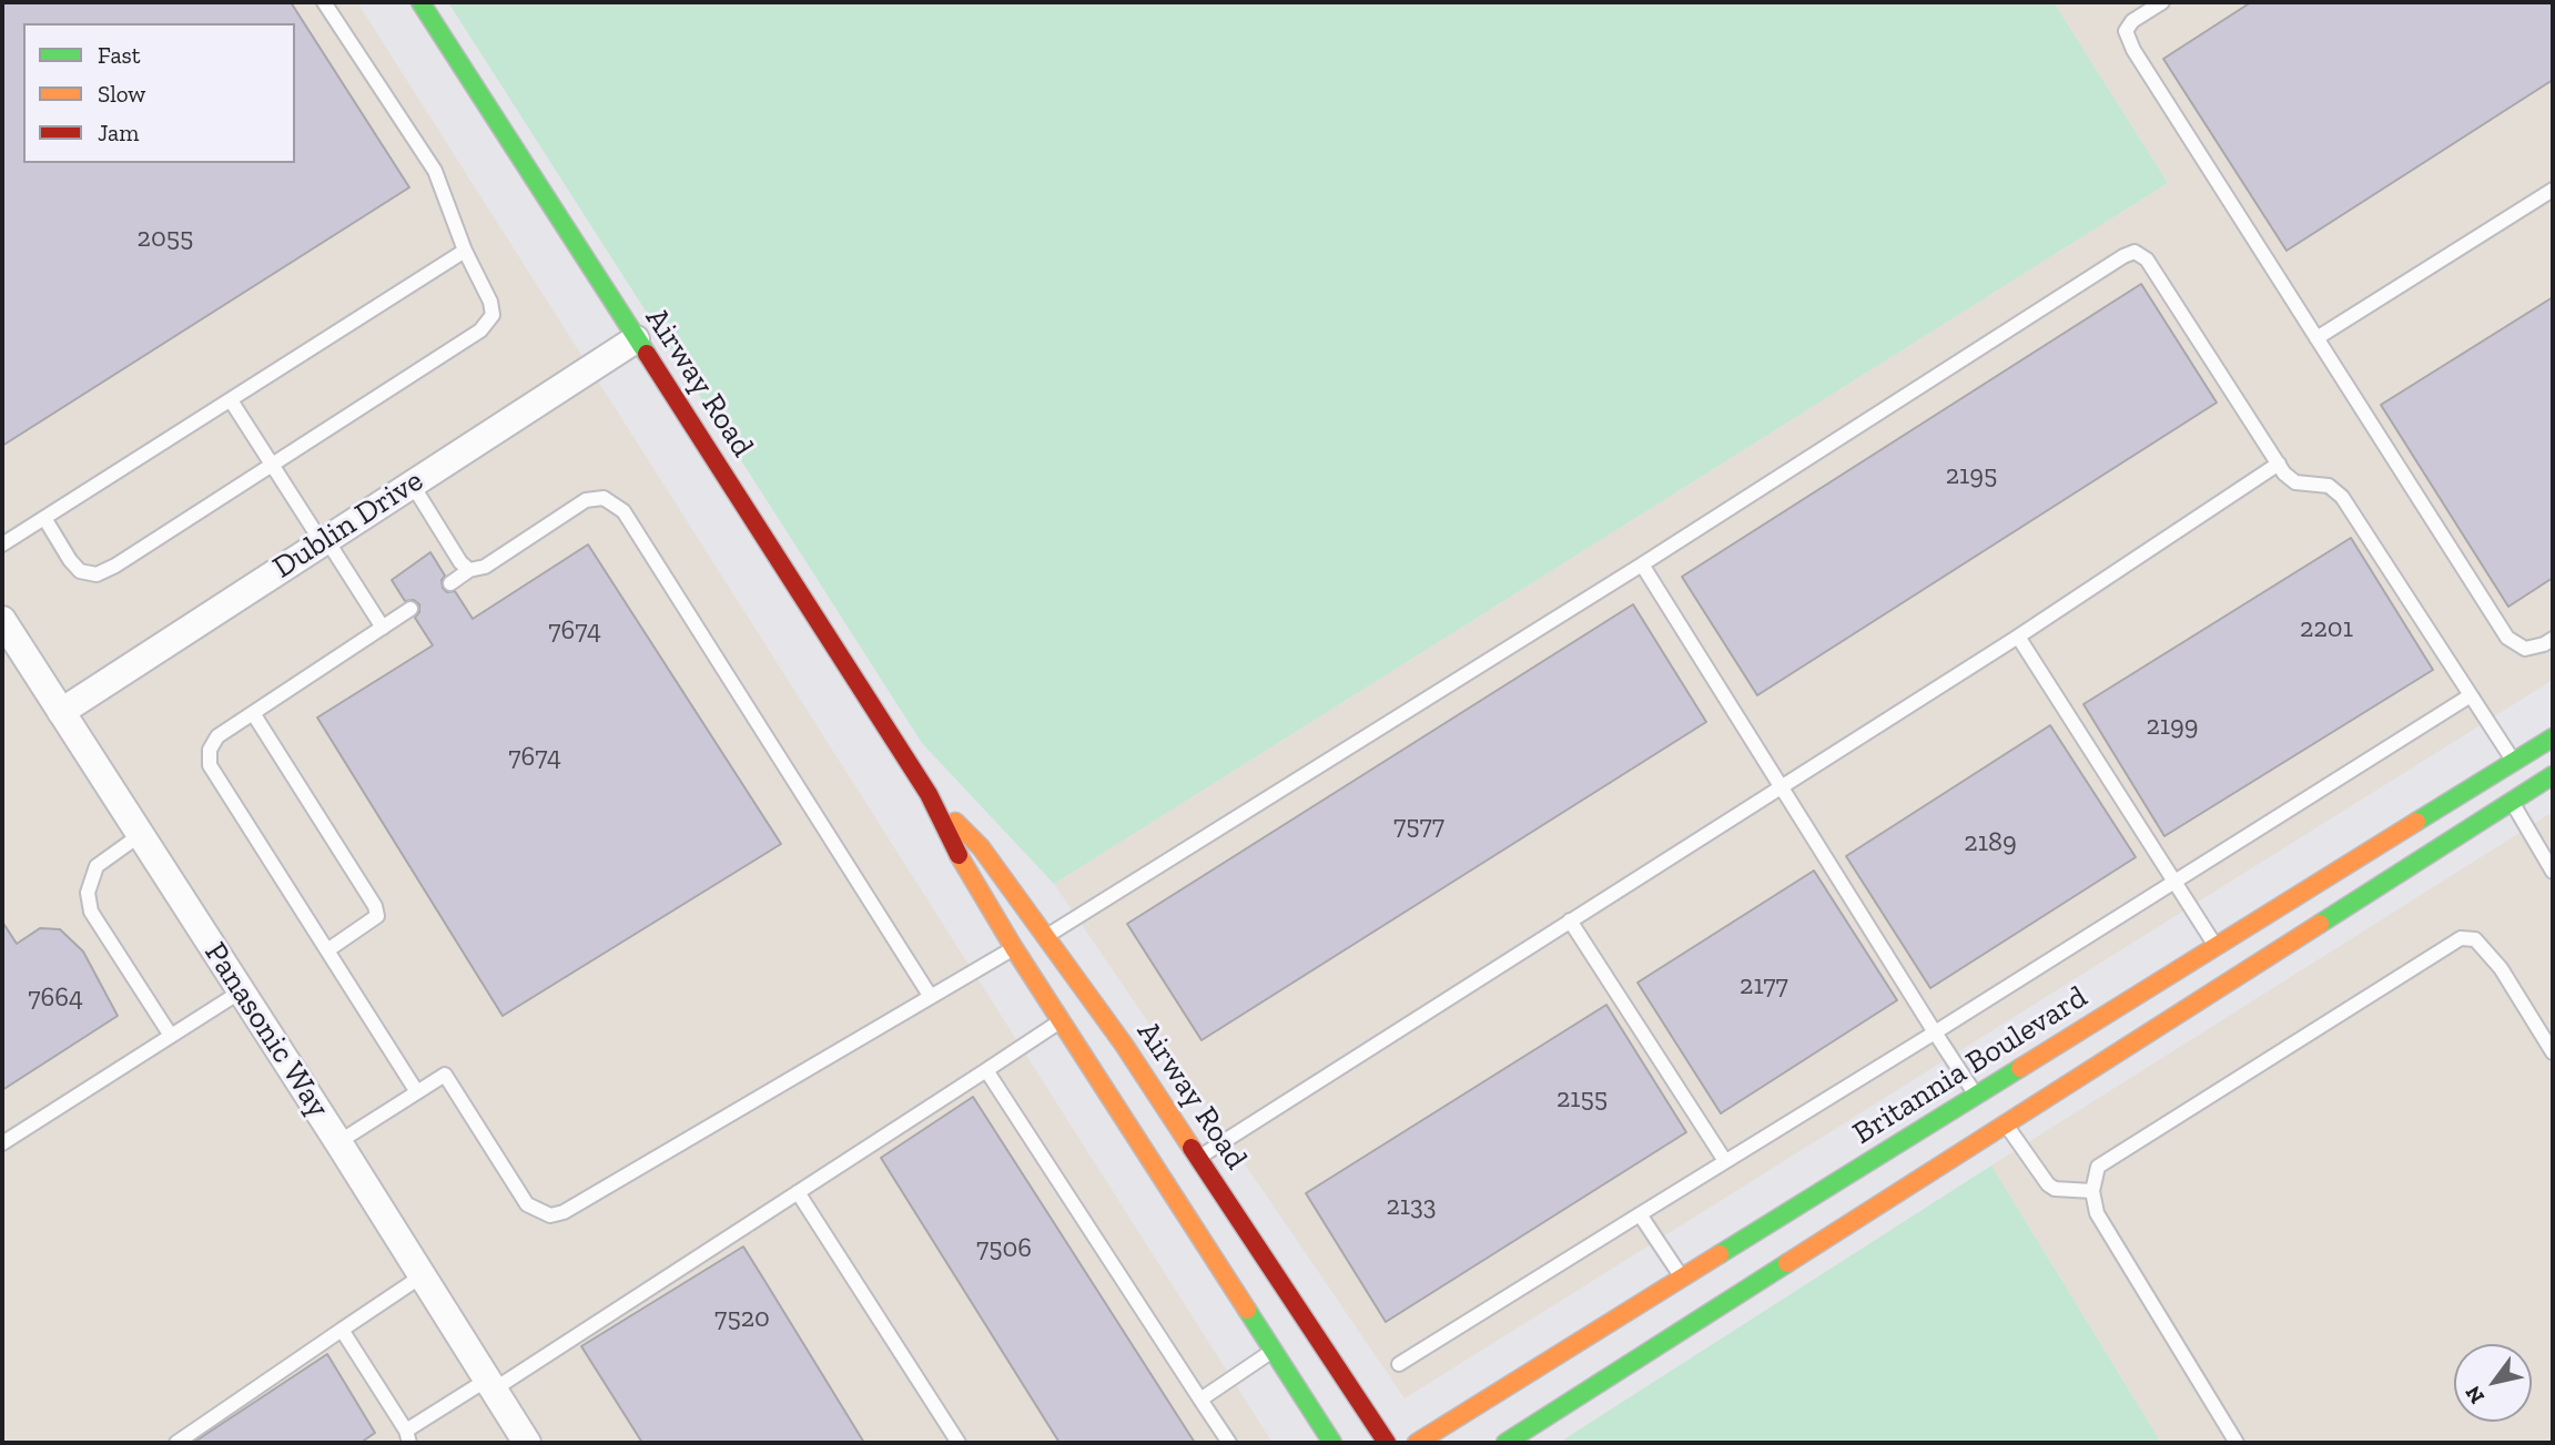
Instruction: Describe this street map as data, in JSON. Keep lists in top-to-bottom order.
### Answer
{
  "streets": {
    "main road": ["Airway Road", "Britannia Boulevard"],
    "street": ["Dublin Drive", "Panasonic Way"]
  },
  "crossings": [
    ["Airway Road", "Dublin Drive"],
    ["Dublin Drive", "Panasonic Way"]
  ],
  "house_numbers": [
    "2055",
    "2195",
    "2201",
    "7674",
    "2199",
    "7674",
    "7577",
    "2189",
    "2177",
    "7664",
    "2155",
    "2133",
    "7506",
    "7520"
  ],
  "legend": ["Fast", "Slow", "Jam"],
  "north": "bottom left"
}
